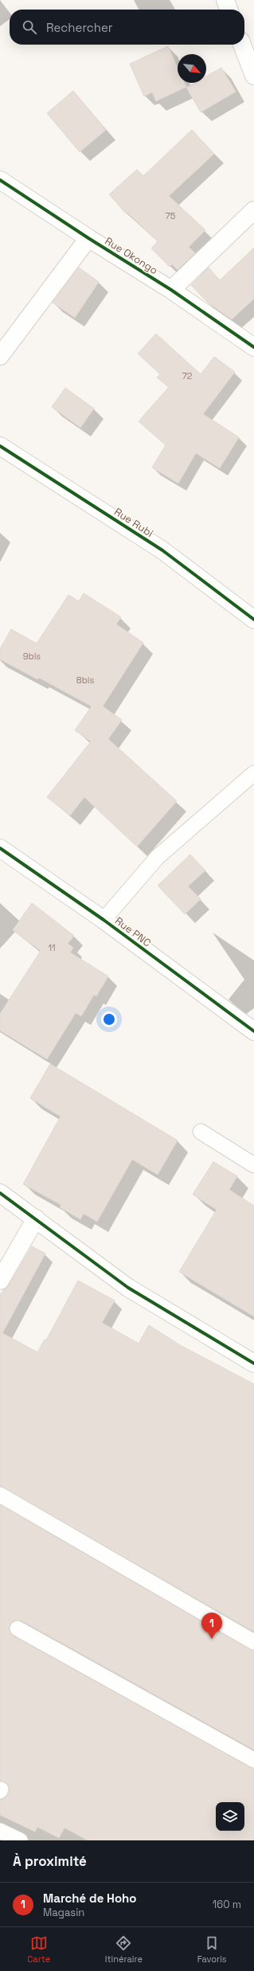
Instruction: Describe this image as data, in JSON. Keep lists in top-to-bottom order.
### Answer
{
  "streets": {
    "street": ["Rue Okongo", "Rue Rubi", "Rue PNC"]
  },
  "house_numbers": [
    "75",
    "72",
    "9bis",
    "8bis",
    "11"
  ],
  "north": "bottom right",
  "page": {
    "search": "Rechercher",
    "pins": "1",
    "heading": "À proximité",
    "list": [
      {
        "mark": "1",
        "name": "Marché de Hoho",
        "note": "Magasin",
        "value": "160 m"
      }
    ],
    "nav": ["Carte", "Itinéraire", "Favoris"]
  }
}
